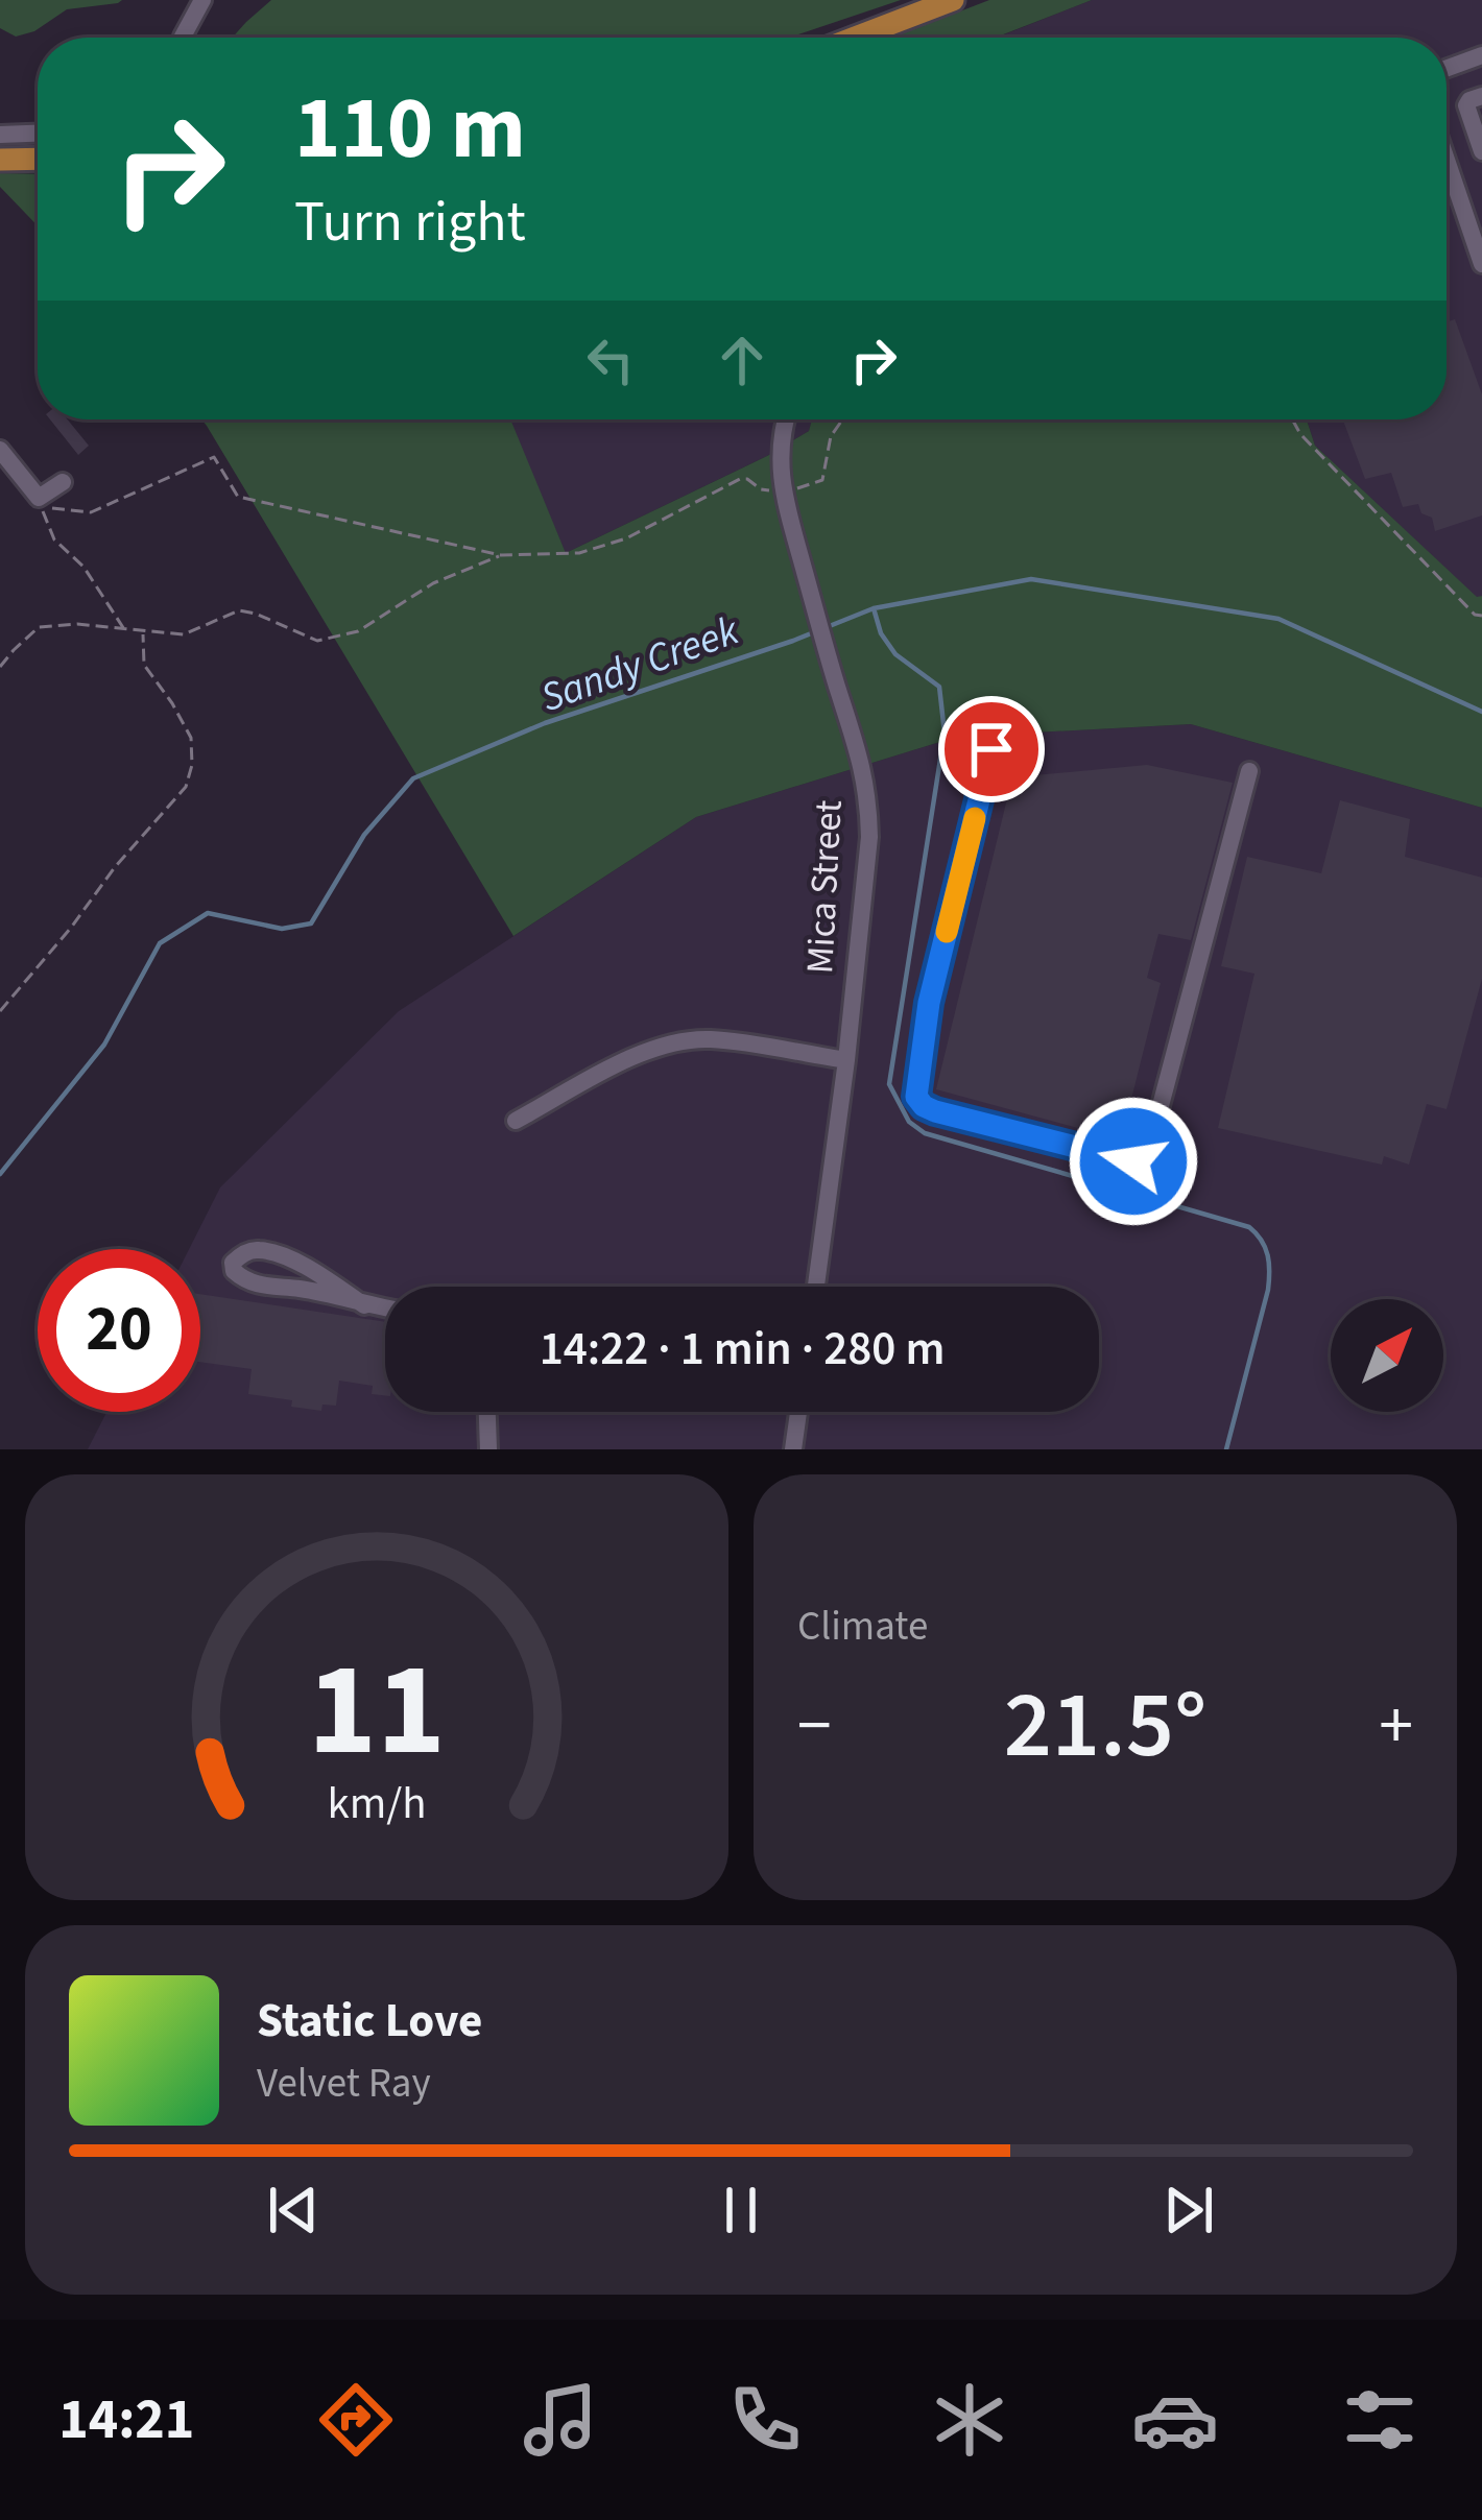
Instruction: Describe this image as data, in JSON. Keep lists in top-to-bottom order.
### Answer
{
  "streets": {
    "street": ["Mica Street"]
  },
  "water": ["Sandy Creek"],
  "north": "top right",
  "page": {
    "turn": ["110 m", "Turn right"],
    "limit": "20",
    "trip": "14:22 · 1 min · 280 m",
    "tile": "Climate",
    "heat": ["−", "21.5°", "+"],
    "song": ["Static Love", "Velvet Ray"],
    "tabs": "14:21",
    "gauge": ["11", "km/h"]
  }
}
